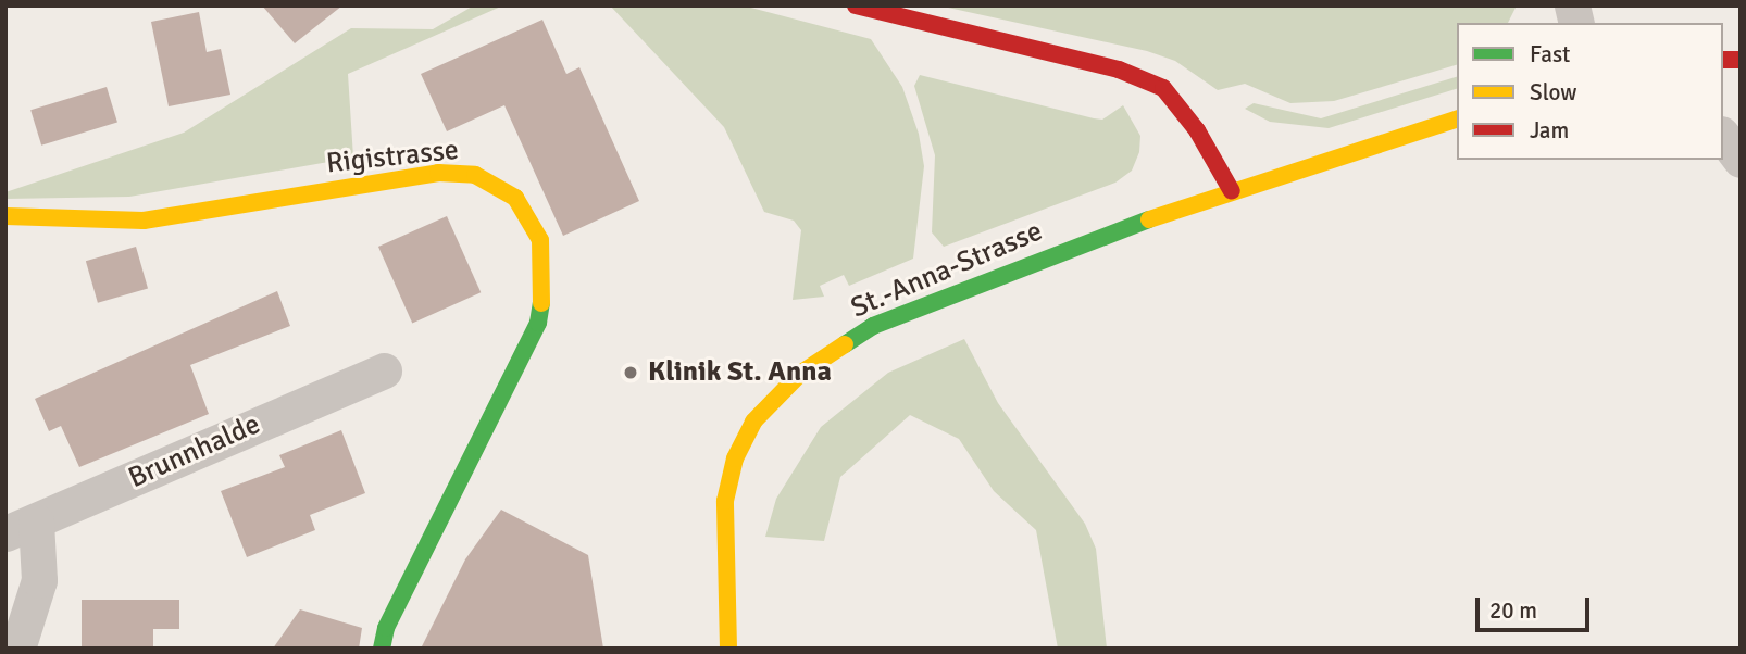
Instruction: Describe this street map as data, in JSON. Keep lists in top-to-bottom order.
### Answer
{
  "streets": {
    "street": ["Rigistrasse", "St.-Anna-Strasse", "Brunnhalde"]
  },
  "places": ["Klinik St. Anna"],
  "legend": ["Fast", "Slow", "Jam"],
  "scale_bar": "20 m"
}
